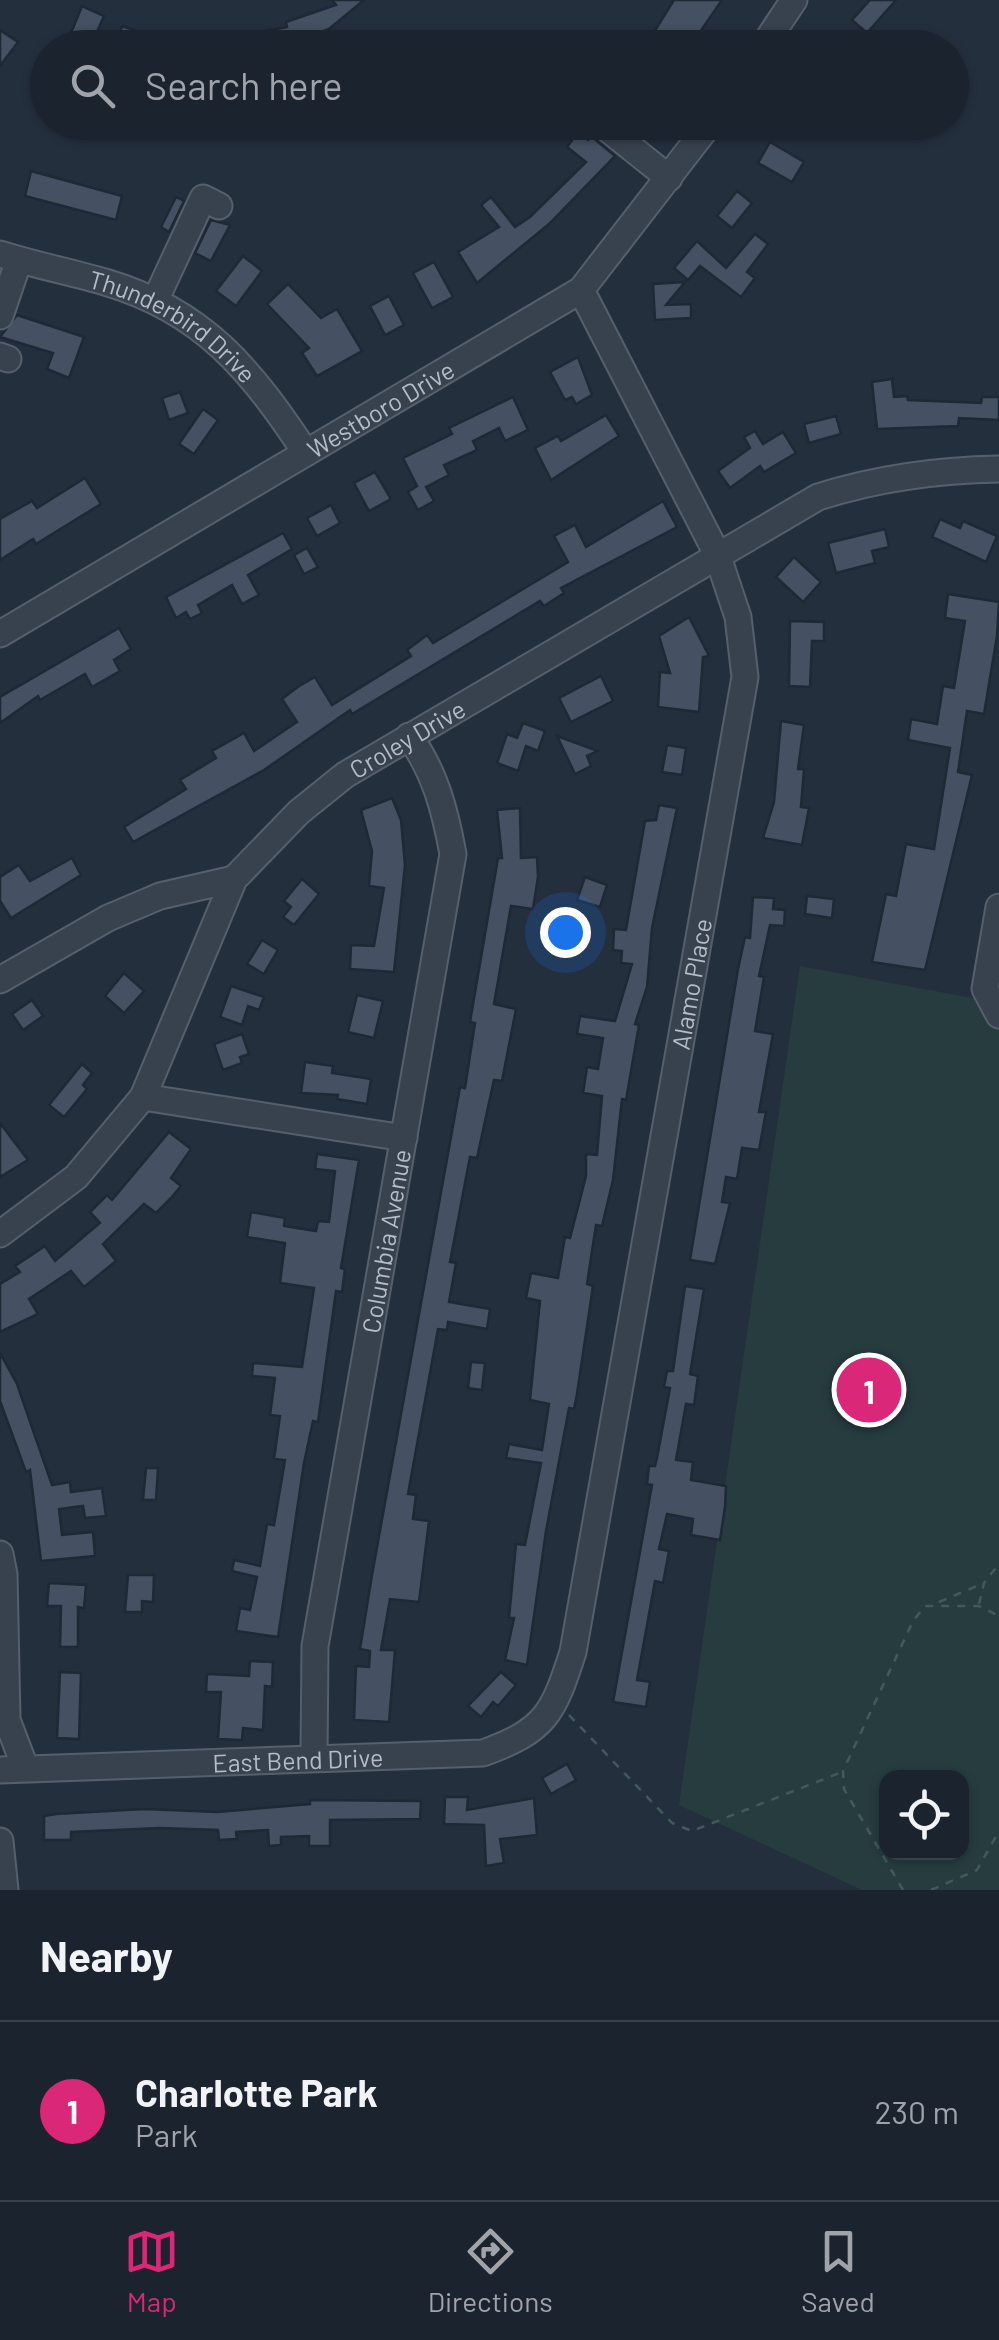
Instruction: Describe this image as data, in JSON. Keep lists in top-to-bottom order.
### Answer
{
  "streets": {
    "street": [
      "Thunderbird Drive",
      "Westboro Drive",
      "Croley Drive",
      "Alamo Place",
      "Columbia Avenue",
      "East Bend Drive"
    ]
  },
  "crossings": [
    ["Thunderbird Drive", "Westboro Drive"],
    ["Westboro Drive", "Alamo Place"],
    ["Croley Drive", "Alamo Place"],
    ["Croley Drive", "Columbia Avenue"],
    ["Alamo Place", "East Bend Drive"],
    ["Columbia Avenue", "East Bend Drive"]
  ],
  "page": {
    "search": "Search here",
    "pins": "1",
    "heading": "Nearby",
    "list": [
      {
        "mark": "1",
        "name": "Charlotte Park",
        "note": "Park",
        "value": "230 m"
      }
    ],
    "nav": ["Map", "Directions", "Saved"]
  }
}
